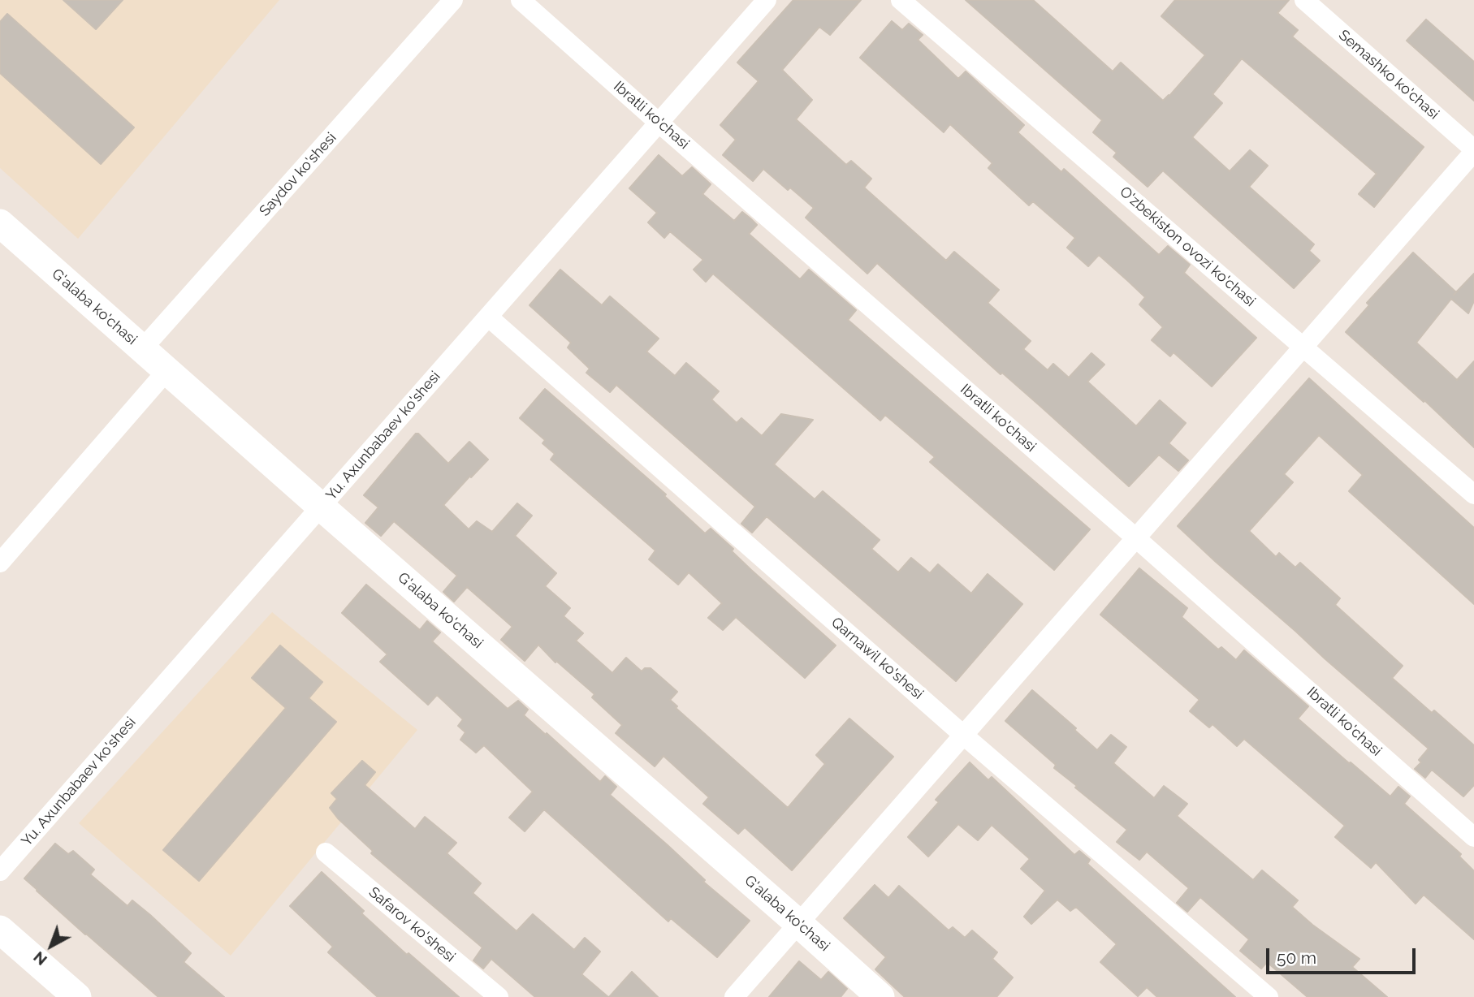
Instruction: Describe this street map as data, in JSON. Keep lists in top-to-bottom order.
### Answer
{
  "streets": {
    "street": [
      "Semashko ko'chasi",
      "Ibratli ko'chasi",
      "Saydov ko'shesi",
      "O'zbekiston ovozi ko'chasi",
      "G'alaba ko'chasi",
      "Yu. Axunbabaev ko'shesi",
      "Qarnawil ko'shesi",
      "Safarov ko'shesi"
    ]
  },
  "crossings": [
    ["Ibratli ko'chasi", "Yu. Axunbabaev ko'shesi"],
    ["Saydov ko'shesi", "G'alaba ko'chasi"],
    ["G'alaba ko'chasi", "Yu. Axunbabaev ko'shesi"],
    ["Yu. Axunbabaev ko'shesi", "Qarnawil ko'shesi"]
  ],
  "scale_bar": "50 m",
  "north": "bottom left"
}
